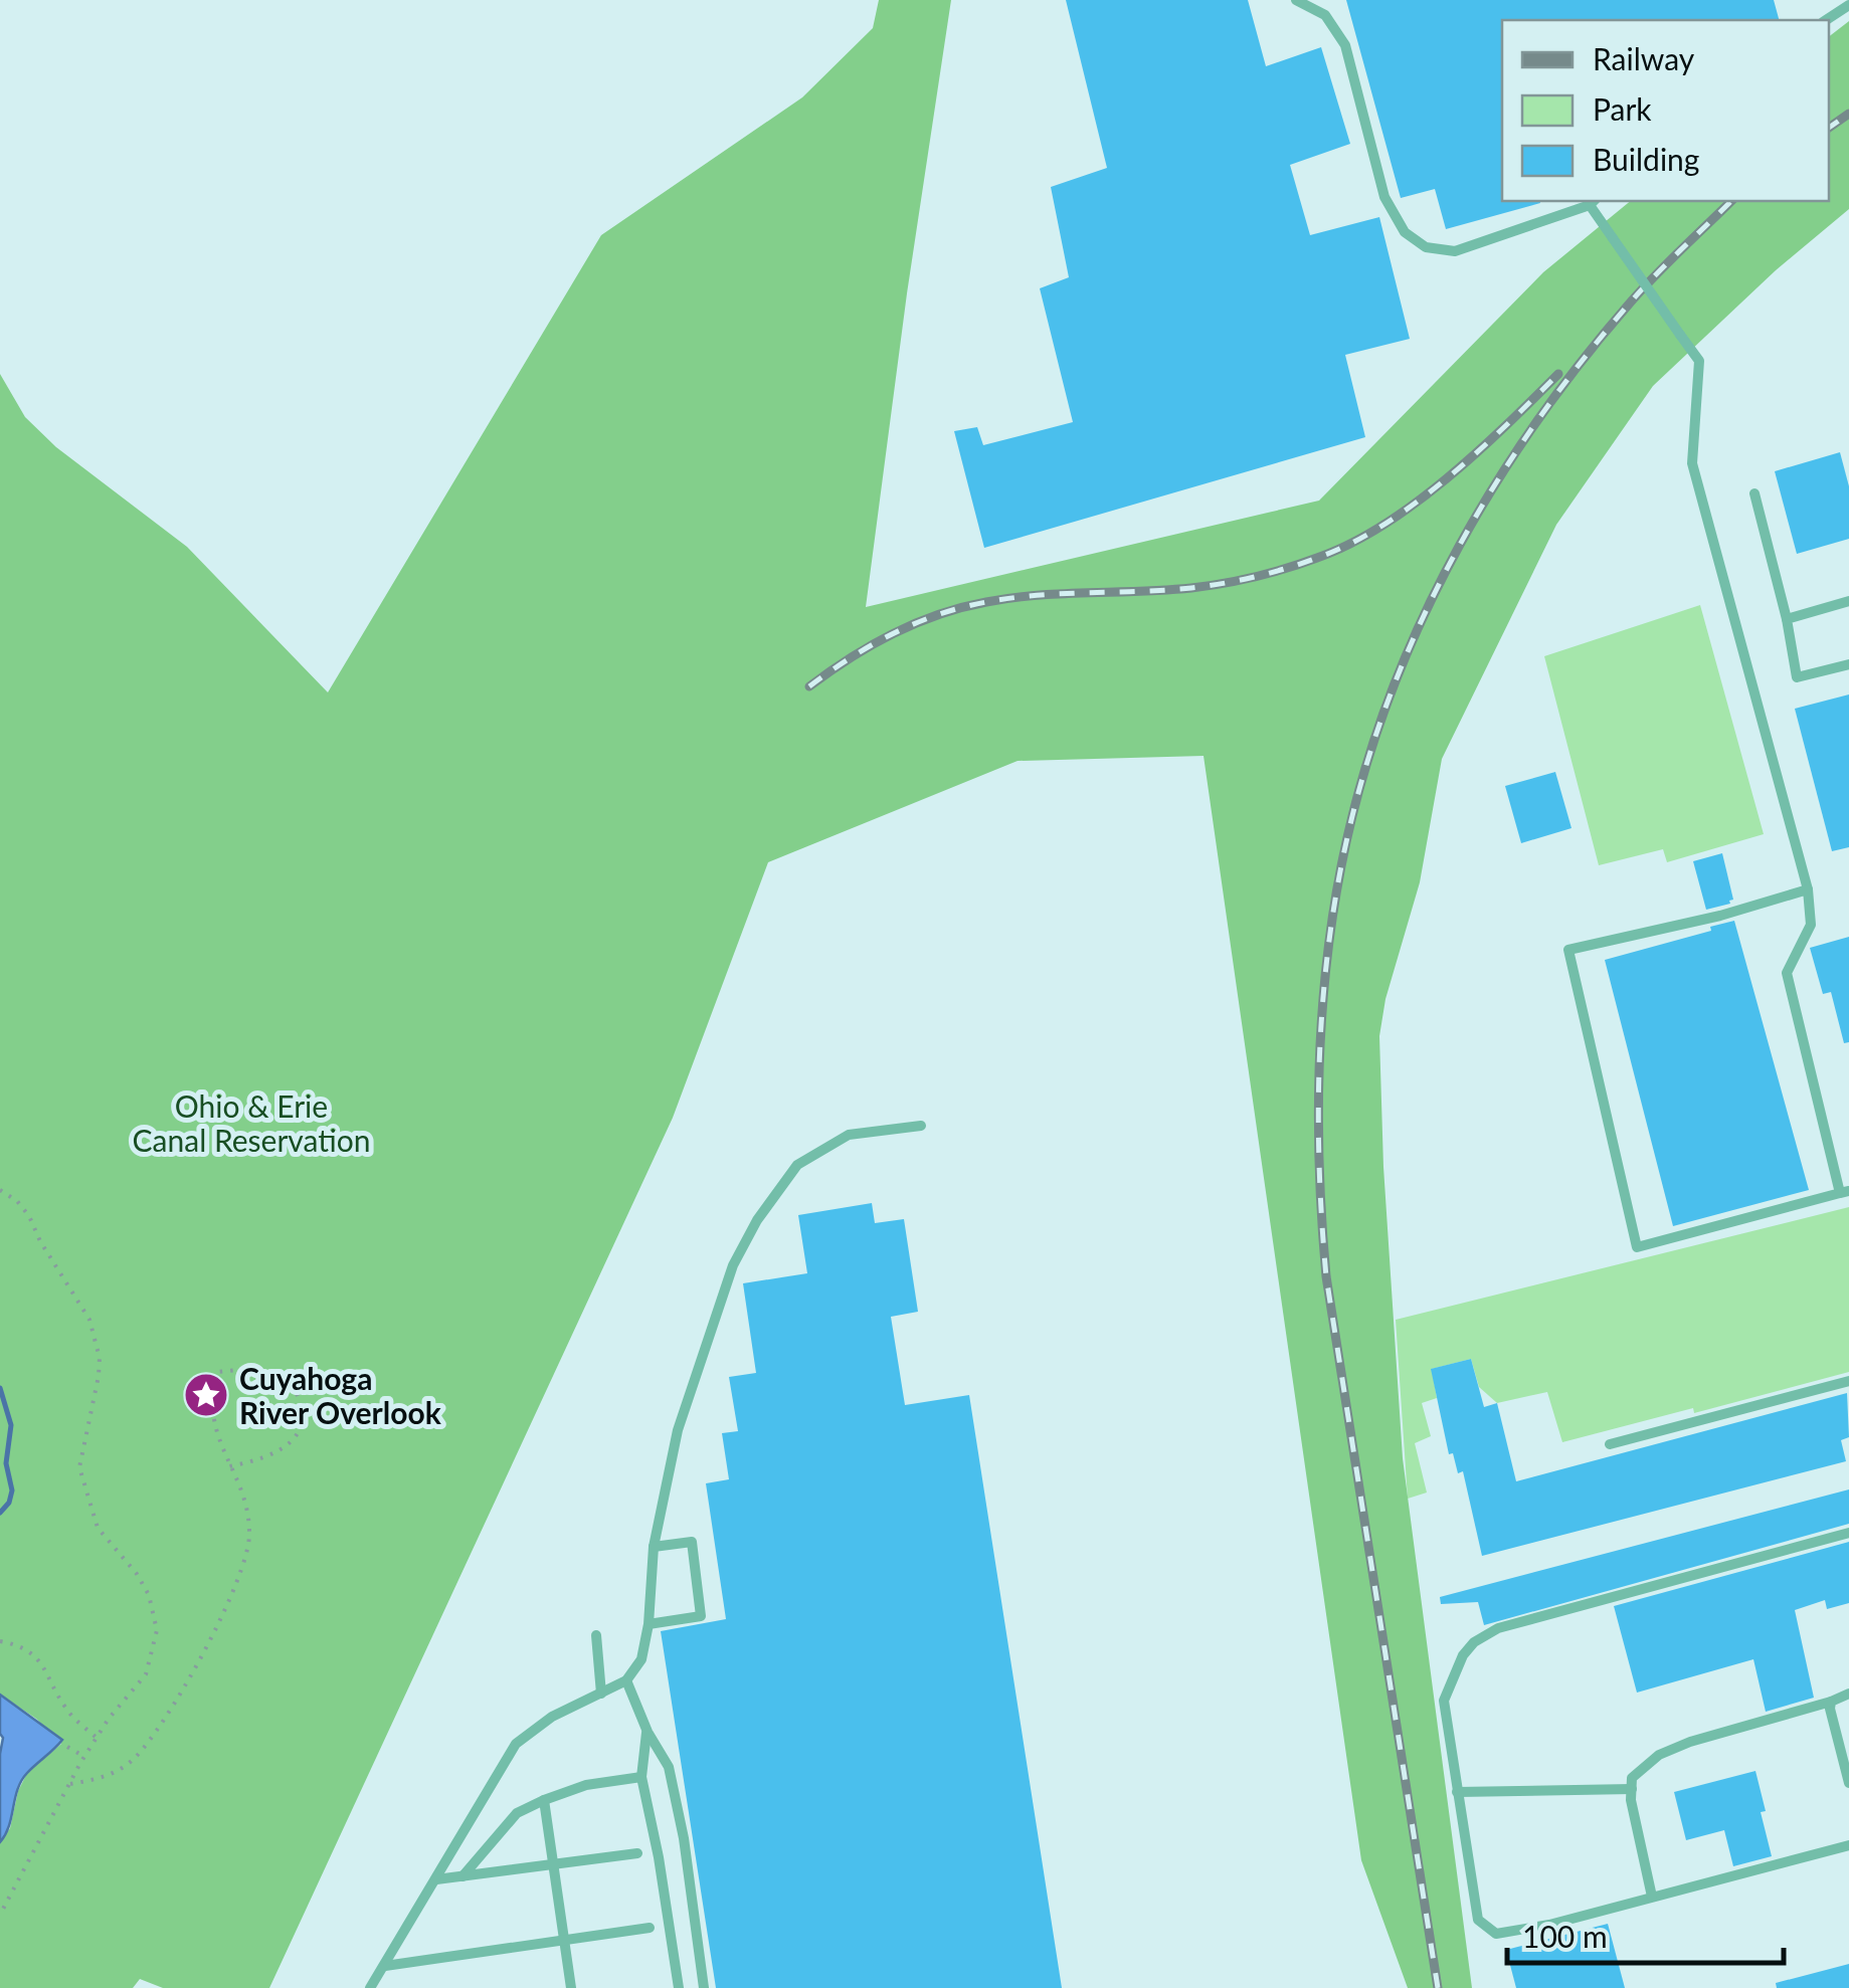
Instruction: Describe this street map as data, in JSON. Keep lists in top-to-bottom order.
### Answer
{
  "parks": ["Ohio & Erie Canal Reservation"],
  "places": {
    "place": ["Cuyahoga River Overlook"]
  },
  "legend": ["Railway", "Park", "Building"],
  "scale_bar": "100 m"
}
